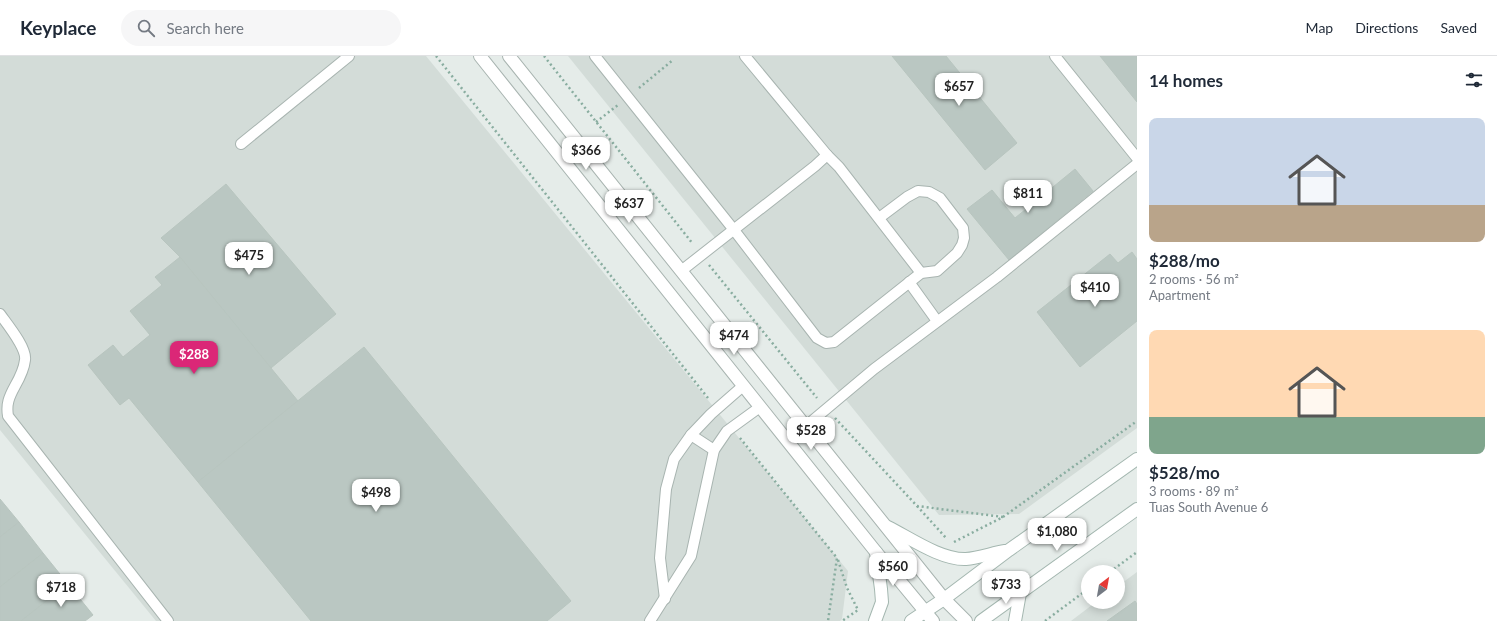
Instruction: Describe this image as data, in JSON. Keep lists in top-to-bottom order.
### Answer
{
  "north": "top right",
  "page": {
    "header": "Keyplace",
    "search": "Search here",
    "nav": ["Map", "Directions", "Saved"],
    "heading": "14 homes",
    "price": [
      "$657",
      "$366",
      "$811",
      "$637",
      "$475",
      "$410",
      "$474",
      "$288",
      "$528",
      "$498",
      "$1,080",
      "$560",
      "$733",
      "$718"
    ],
    "list": [
      {
        "name": "$288/mo",
        "note": "2 rooms · 56 m² · Apartment"
      },
      {
        "name": "$528/mo",
        "note": "3 rooms · 89 m² · Tuas South Avenue 6"
      }
    ]
  }
}
